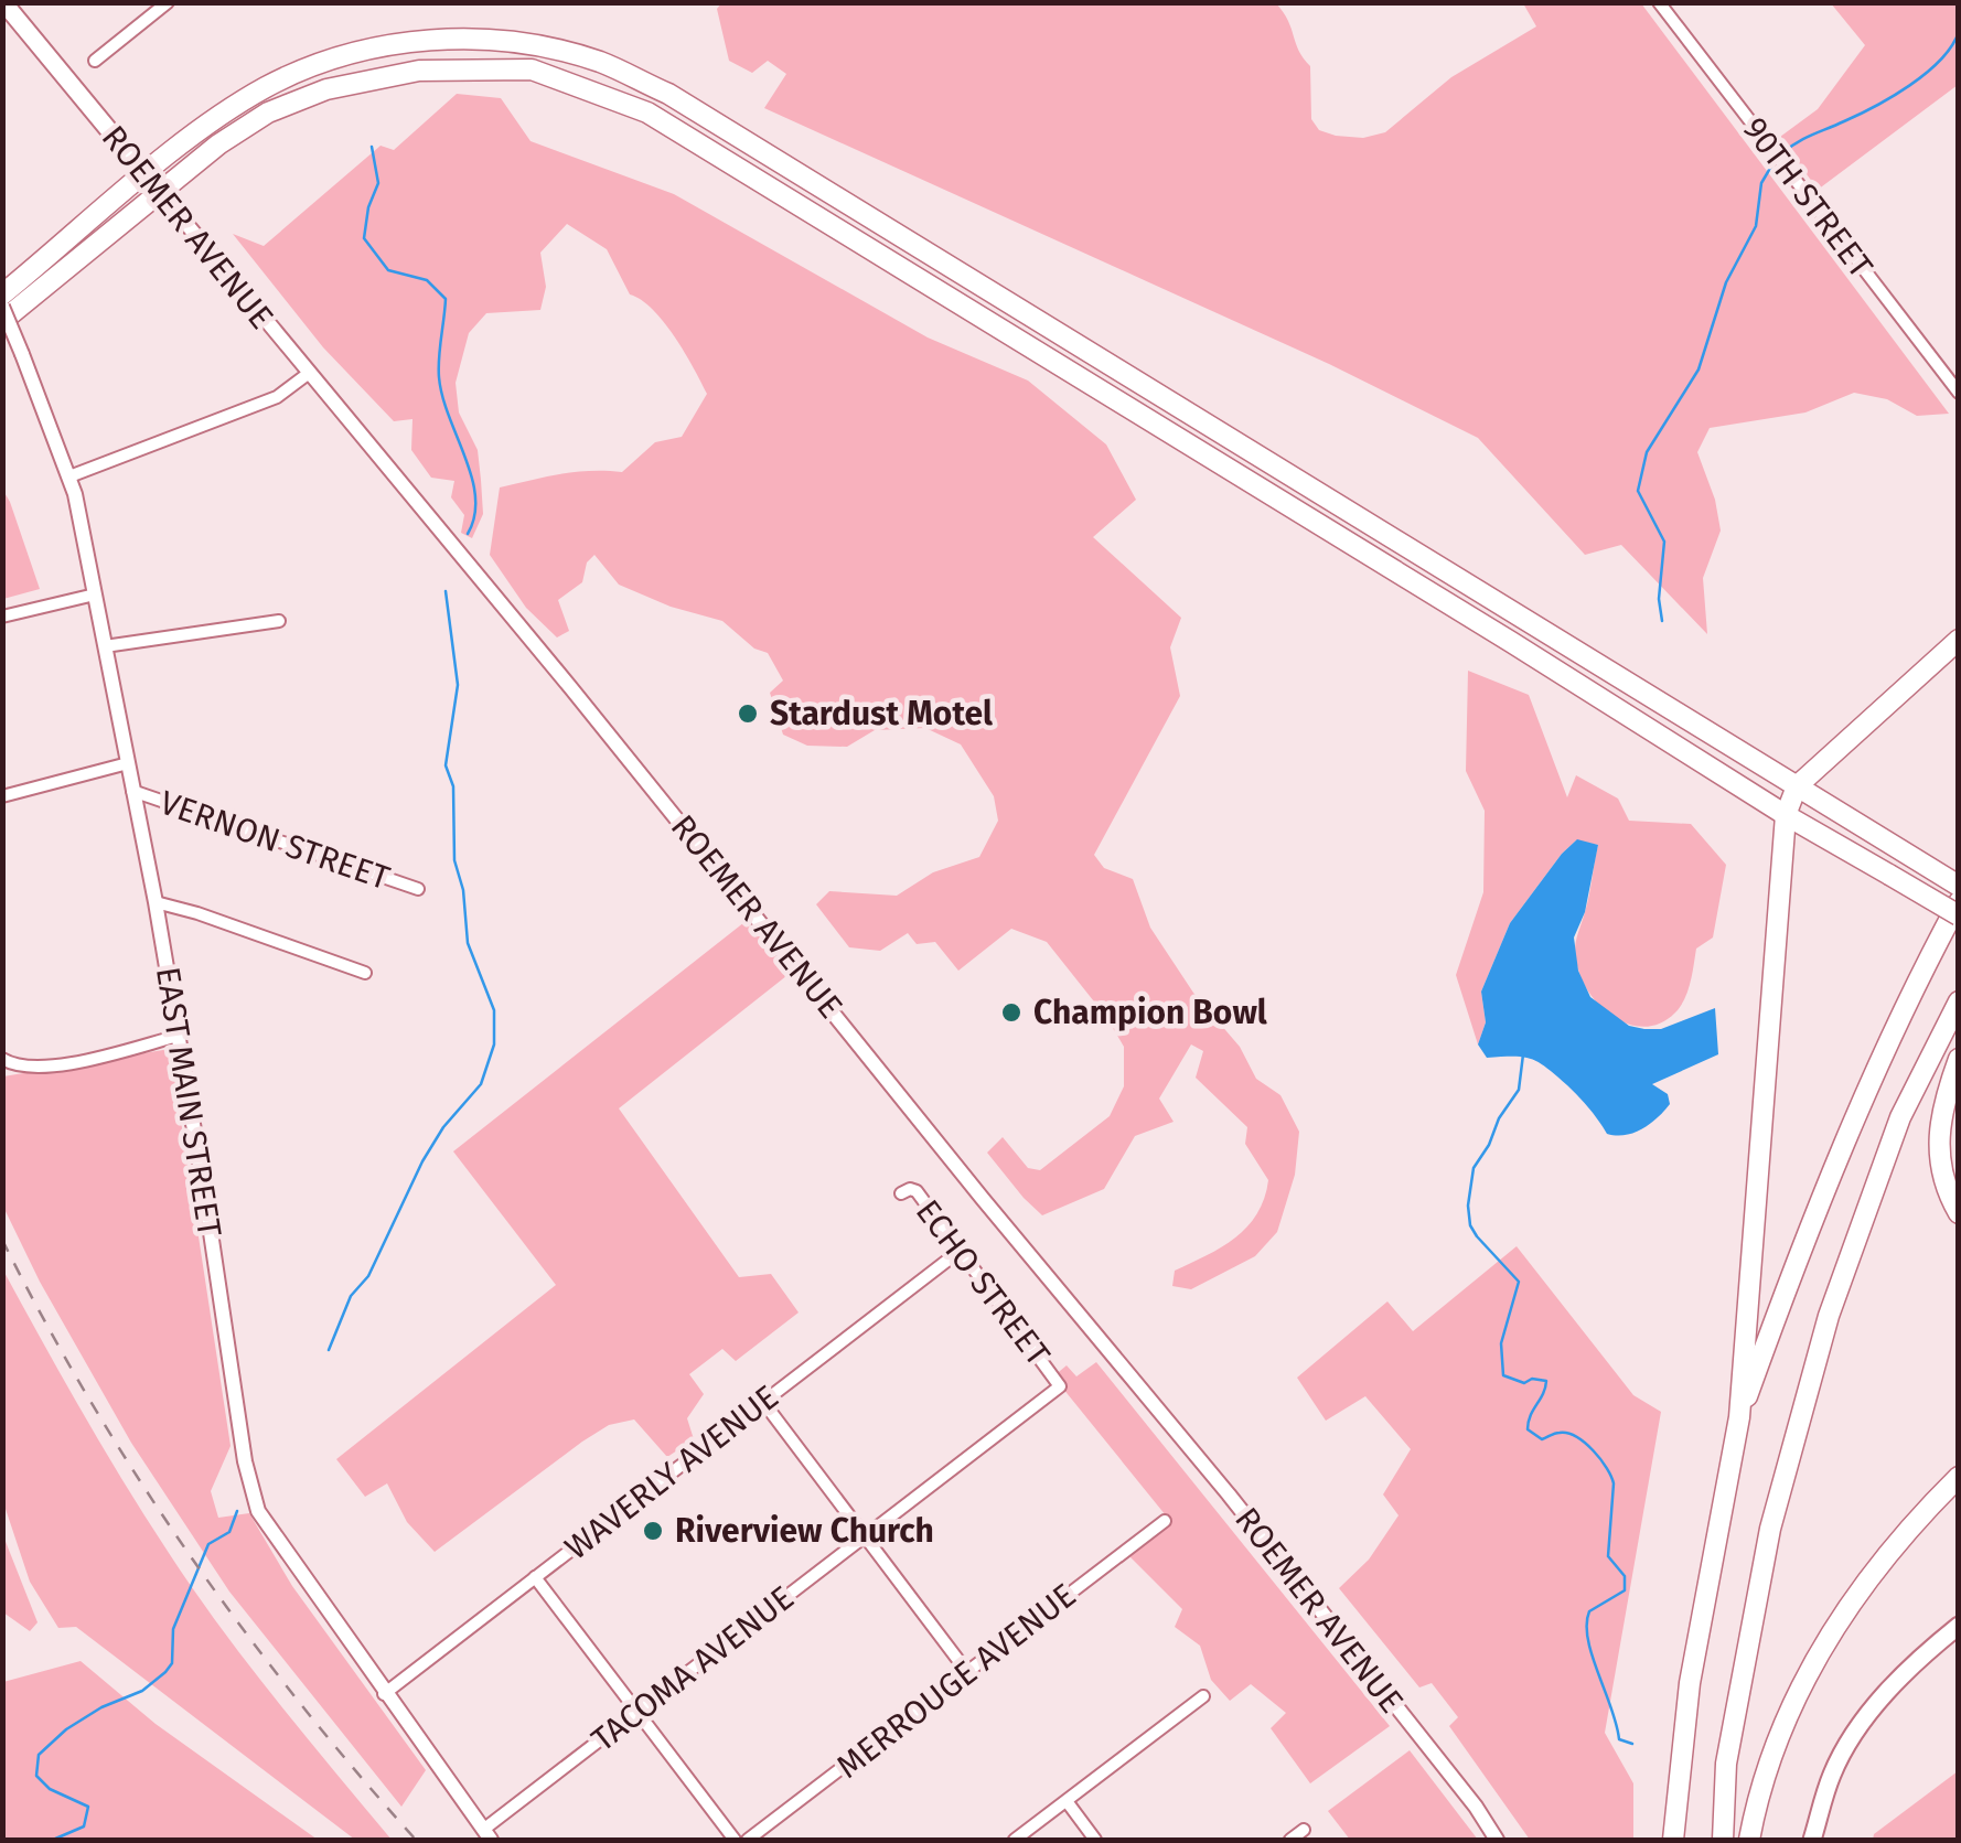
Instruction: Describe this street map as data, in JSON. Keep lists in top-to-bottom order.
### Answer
{
  "streets": {
    "main road": ["ROEMER AVENUE"],
    "street": [
      "90TH STREET",
      "VERNON STREET",
      "EAST MAIN STREET",
      "ECHO STREET",
      "WAVERLY AVENUE",
      "TACOMA AVENUE",
      "MERROUGE AVENUE"
    ]
  },
  "crossings": [
    ["VERNON STREET", "EAST MAIN STREET"],
    ["EAST MAIN STREET", "WAVERLY AVENUE"],
    ["EAST MAIN STREET", "TACOMA AVENUE"],
    ["ECHO STREET", "WAVERLY AVENUE"],
    ["ECHO STREET", "TACOMA AVENUE"]
  ],
  "places": ["Stardust Motel", "Champion Bowl", "Riverview Church"]
}
